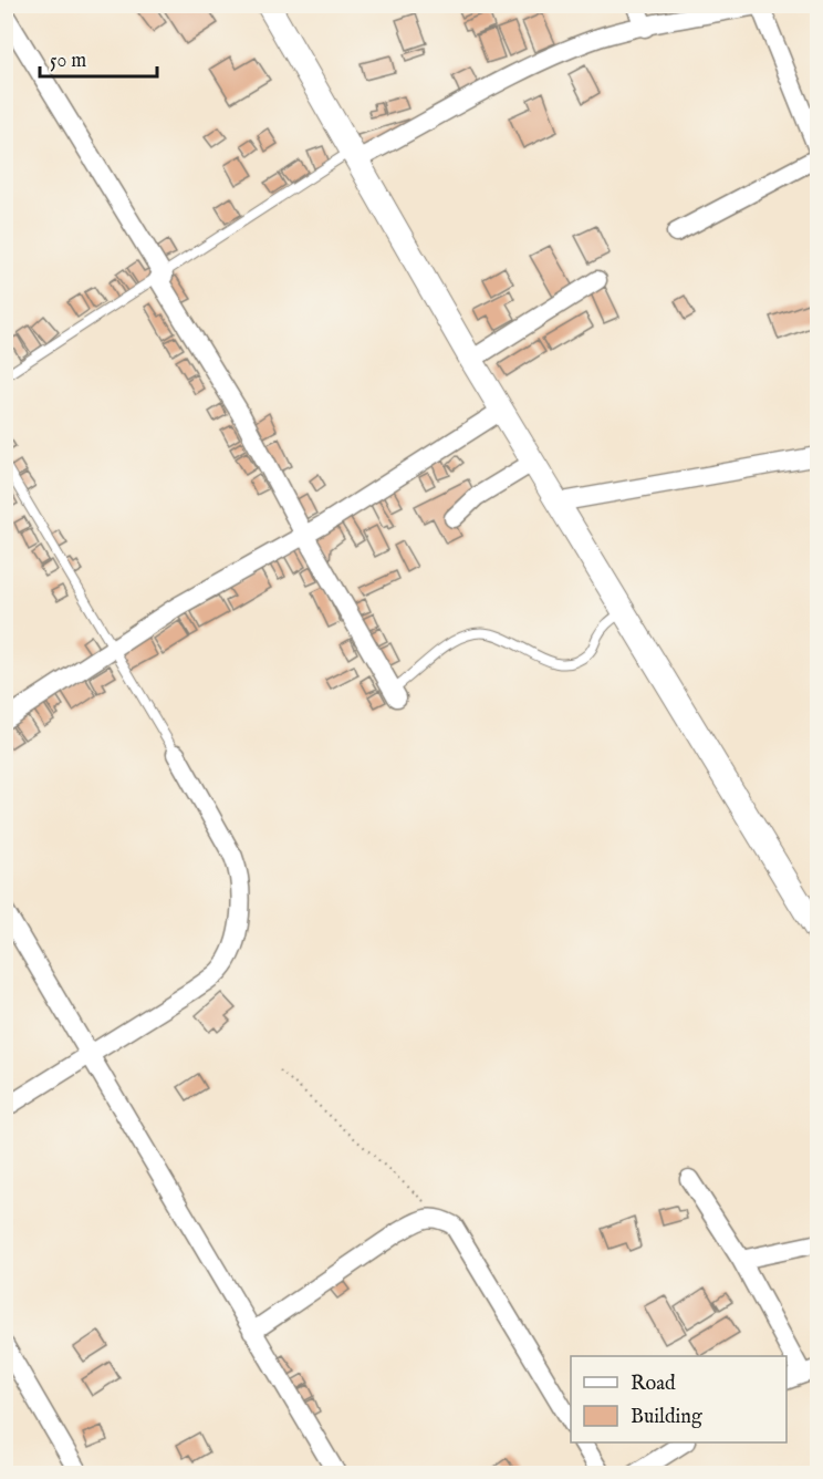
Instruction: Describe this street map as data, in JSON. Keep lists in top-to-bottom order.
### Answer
{
  "legend": ["Road", "Building"],
  "scale_bar": "50 m"
}
